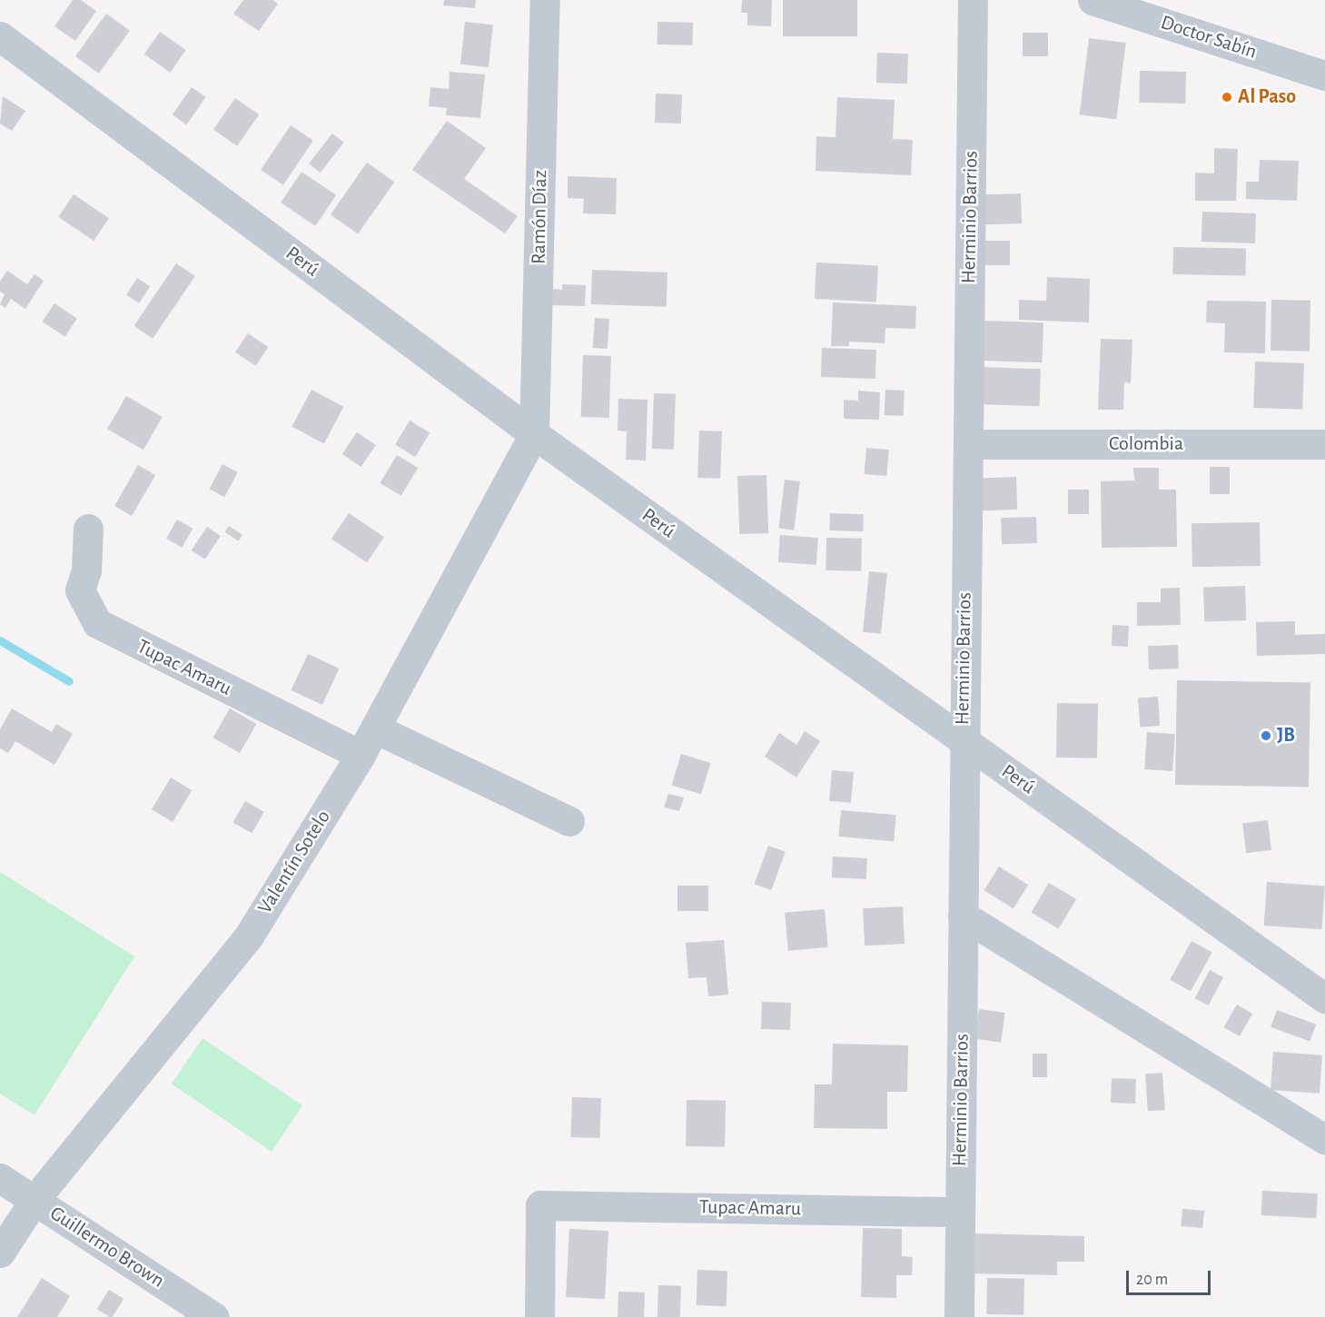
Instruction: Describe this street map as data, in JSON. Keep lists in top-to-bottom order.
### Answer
{
  "streets": {
    "street": [
      "Doctor Sabín",
      "Ramón Díaz",
      "Herminio Barrios",
      "Perú",
      "Colombia",
      "Tupac Amaru",
      "Valentín Sotelo",
      "Guillermo Brown"
    ]
  },
  "crossings": [
    ["Ramón Díaz", "Perú"],
    ["Ramón Díaz", "Valentín Sotelo"],
    ["Herminio Barrios", "Perú"],
    ["Herminio Barrios", "Colombia"],
    ["Herminio Barrios", "Tupac Amaru"],
    ["Perú", "Valentín Sotelo"],
    ["Tupac Amaru", "Valentín Sotelo"],
    ["Valentín Sotelo", "Guillermo Brown"]
  ],
  "places": ["Al Paso", "JB"],
  "scale_bar": "20 m"
}
